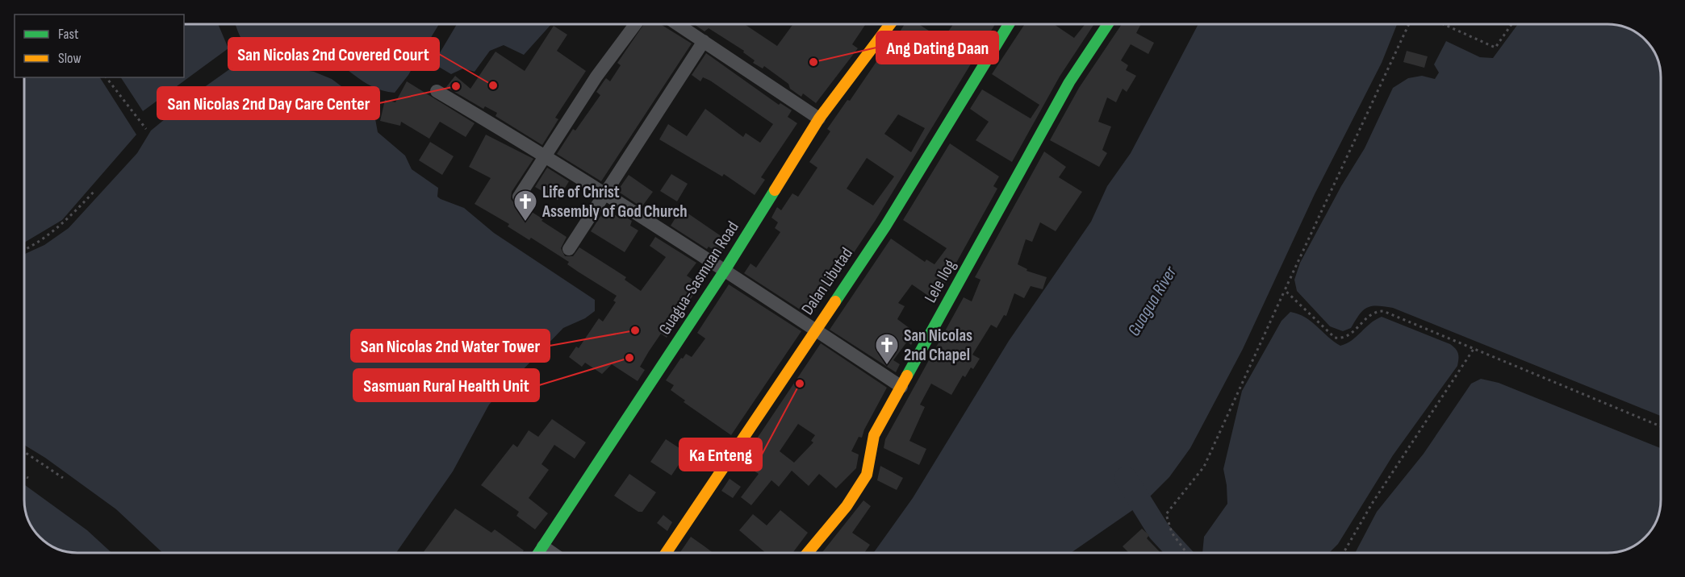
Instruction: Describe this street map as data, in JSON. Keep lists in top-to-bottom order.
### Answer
{
  "streets": {
    "street": ["Guagua-Sasmuan Road", "Dalan Libutad", "Lele Ilog"]
  },
  "water": ["Guagua River"],
  "places": {
    "other": [
      "Ang Dating Daan",
      "San Nicolas 2nd Covered Court",
      "San Nicolas 2nd Day Care Center",
      "San Nicolas 2nd Water Tower",
      "Sasmuan Rural Health Unit",
      "Ka Enteng"
    ],
    "church": ["Life of Christ Assembly of God Church", "San Nicolas 2nd Chapel"]
  },
  "legend": ["Fast", "Slow"]
}
